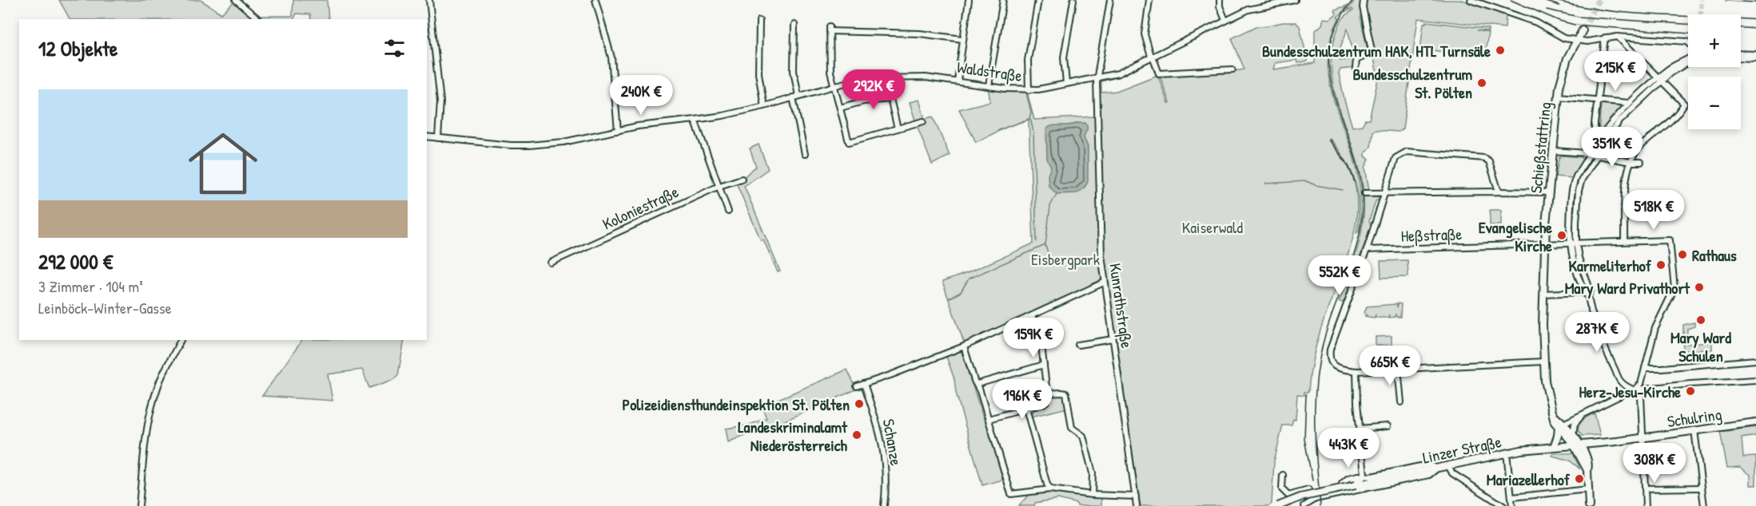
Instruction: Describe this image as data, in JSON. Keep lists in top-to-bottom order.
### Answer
{
  "streets": {
    "main road": ["Schießstattring", "Schulring", "Linzer Straße"],
    "street": [
      "Waldstraße",
      "Koloniestraße",
      "Heßstraße",
      "Kunrathstraße",
      "Schanze"
    ]
  },
  "crossings": [
    ["Waldstraße", "Kunrathstraße"],
    ["Schießstattring", "Heßstraße"],
    ["Schießstattring", "Schulring"],
    ["Schießstattring", "Linzer Straße"],
    ["Schulring", "Linzer Straße"]
  ],
  "parks": ["Kaiserwald", "Eisbergpark"],
  "places": [
    "Bundesschulzentrum HAK, HTL Turnsäle",
    "Bundesschulzentrum St. Pölten",
    "Evangelische Kirche",
    "Rathaus",
    "Karmeliterhof",
    "Mary Ward Privathort",
    "Mary Ward Schulen",
    "Herz-Jesu-Kirche",
    "Polizeidiensthundeinspektion St. Pölten",
    "Landeskriminalamt Niederösterreich",
    "Mariazellerhof"
  ],
  "page": {
    "map_buttons": ["+", "−"],
    "heading": "12 Objekte",
    "price": [
      "215K €",
      "292K €",
      "240K €",
      "351K €",
      "518K €",
      "552K €",
      "287K €",
      "159K €",
      "665K €",
      "196K €",
      "443K €",
      "308K €"
    ],
    "list": [
      {
        "name": "292 000 €",
        "note": "3 Zimmer · 104 m² · Leinböck-Winter-Gasse"
      }
    ]
  }
}
